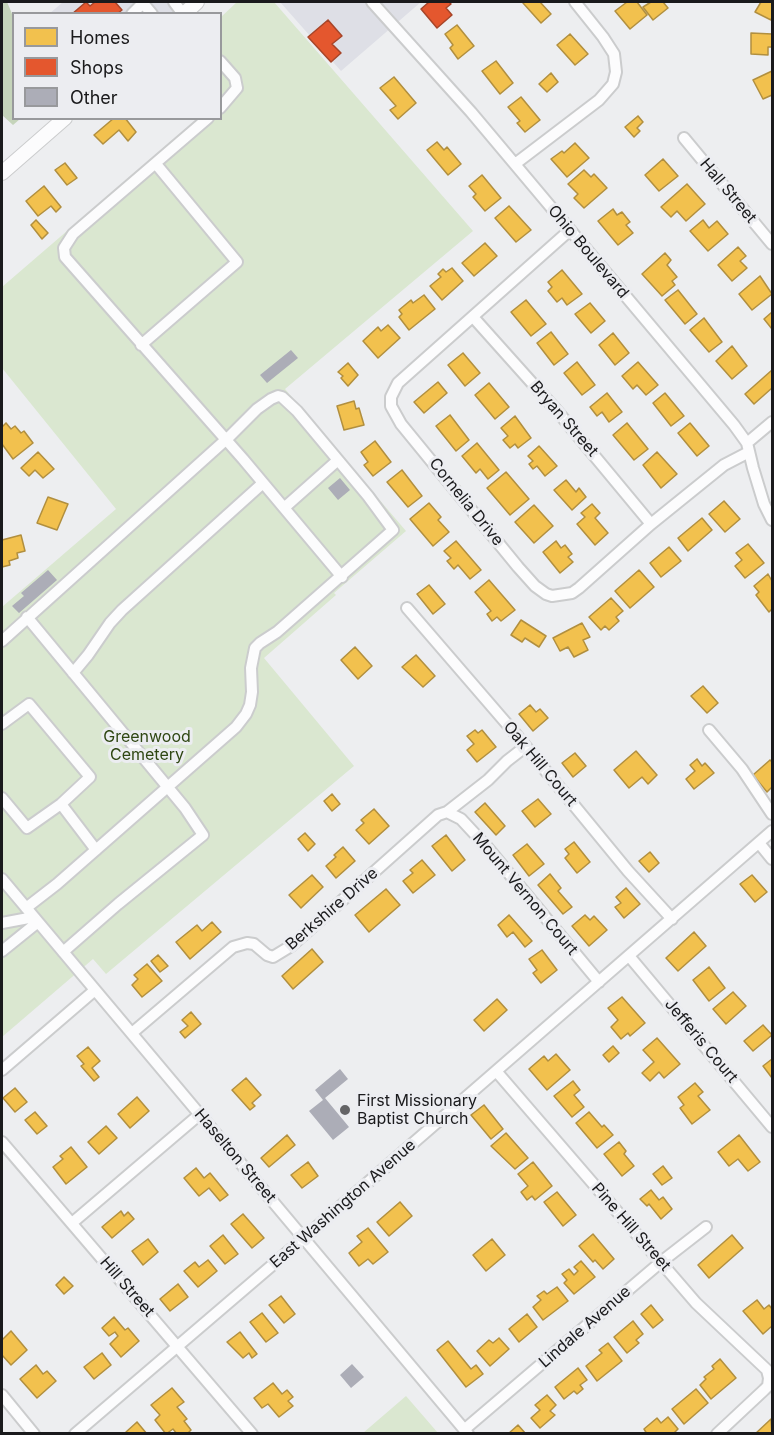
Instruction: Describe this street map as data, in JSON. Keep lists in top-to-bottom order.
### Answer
{
  "streets": {
    "street": [
      "Hall Street",
      "Ohio Boulevard",
      "Bryan Street",
      "Cornelia Drive",
      "Oak Hill Court",
      "Mount Vernon Court",
      "Berkshire Drive",
      "Jefferis Court",
      "Haselton Street",
      "East Washington Avenue",
      "Pine Hill Street",
      "Hill Street",
      "Lindale Avenue"
    ]
  },
  "crossings": [
    ["Ohio Boulevard", "Cornelia Drive"],
    ["Bryan Street", "Cornelia Drive"],
    ["Oak Hill Court", "Berkshire Drive"],
    ["Oak Hill Court", "East Washington Avenue"],
    ["Mount Vernon Court", "Berkshire Drive"],
    ["Mount Vernon Court", "East Washington Avenue"],
    ["Berkshire Drive", "Haselton Street"],
    ["Jefferis Court", "East Washington Avenue"],
    ["Haselton Street", "East Washington Avenue"],
    ["Haselton Street", "Lindale Avenue"],
    ["East Washington Avenue", "Pine Hill Street"],
    ["East Washington Avenue", "Hill Street"],
    ["Pine Hill Street", "Lindale Avenue"]
  ],
  "parks": ["Greenwood Cemetery"],
  "places": ["First Missionary Baptist Church"],
  "legend": ["Homes", "Shops", "Other"]
}
